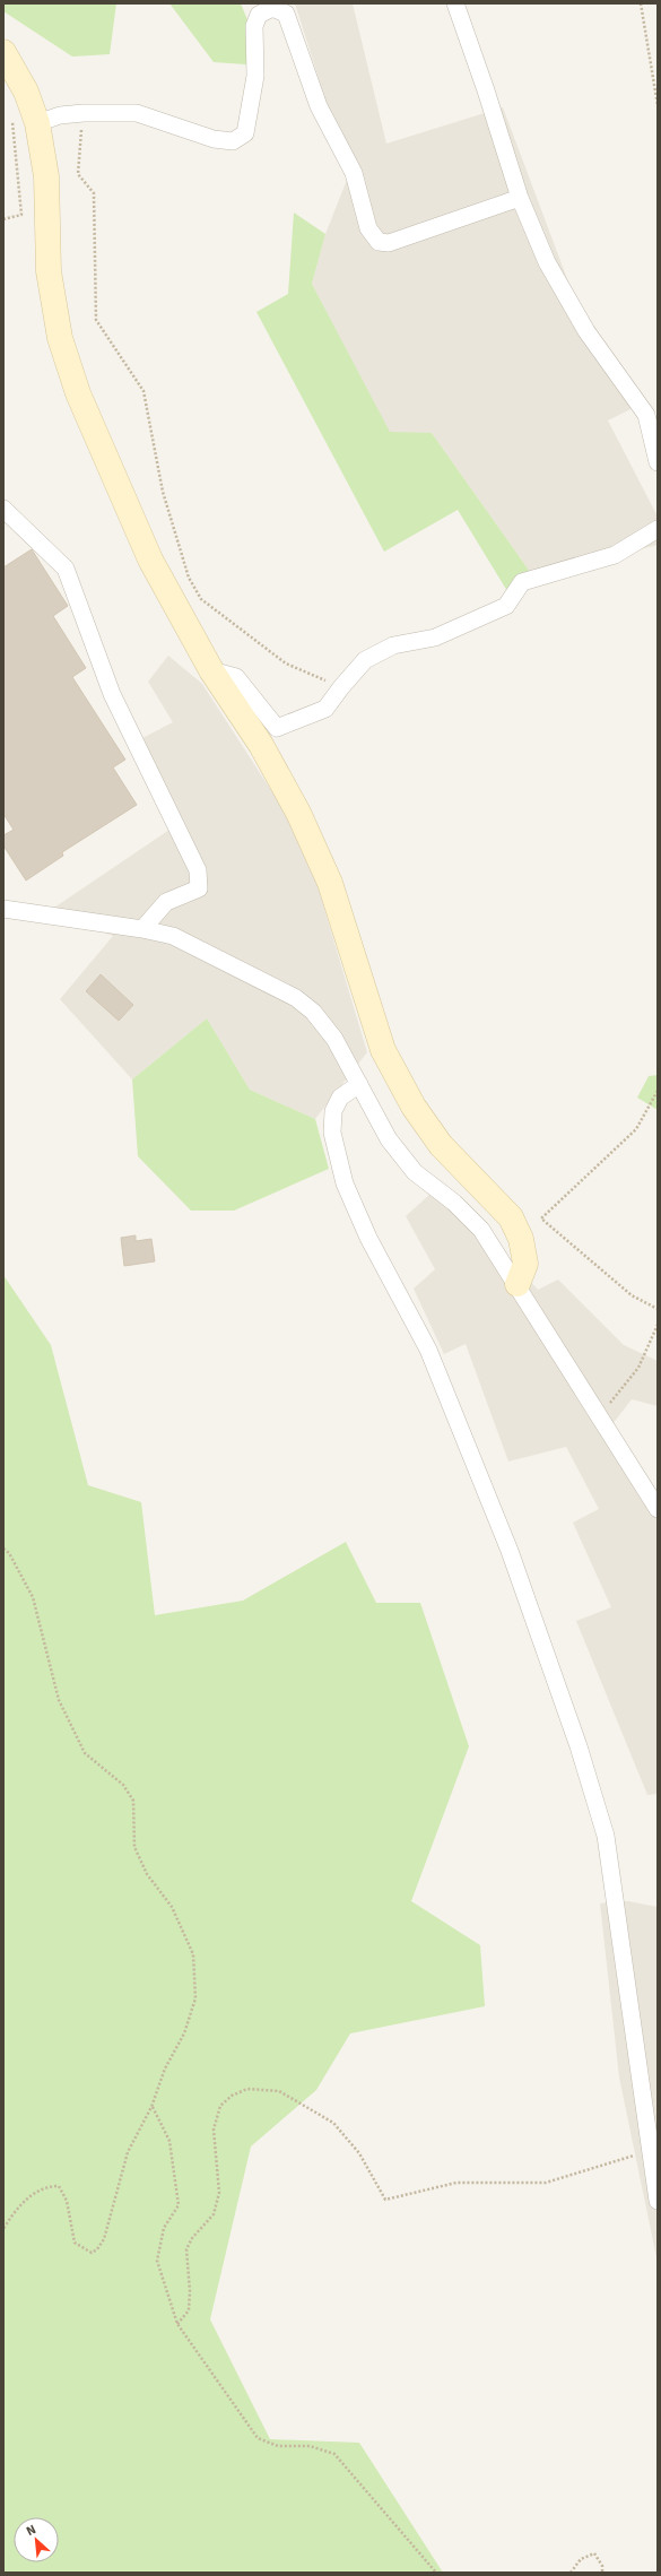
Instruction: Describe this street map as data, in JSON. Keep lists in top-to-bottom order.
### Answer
{
  "north": "top left"
}
